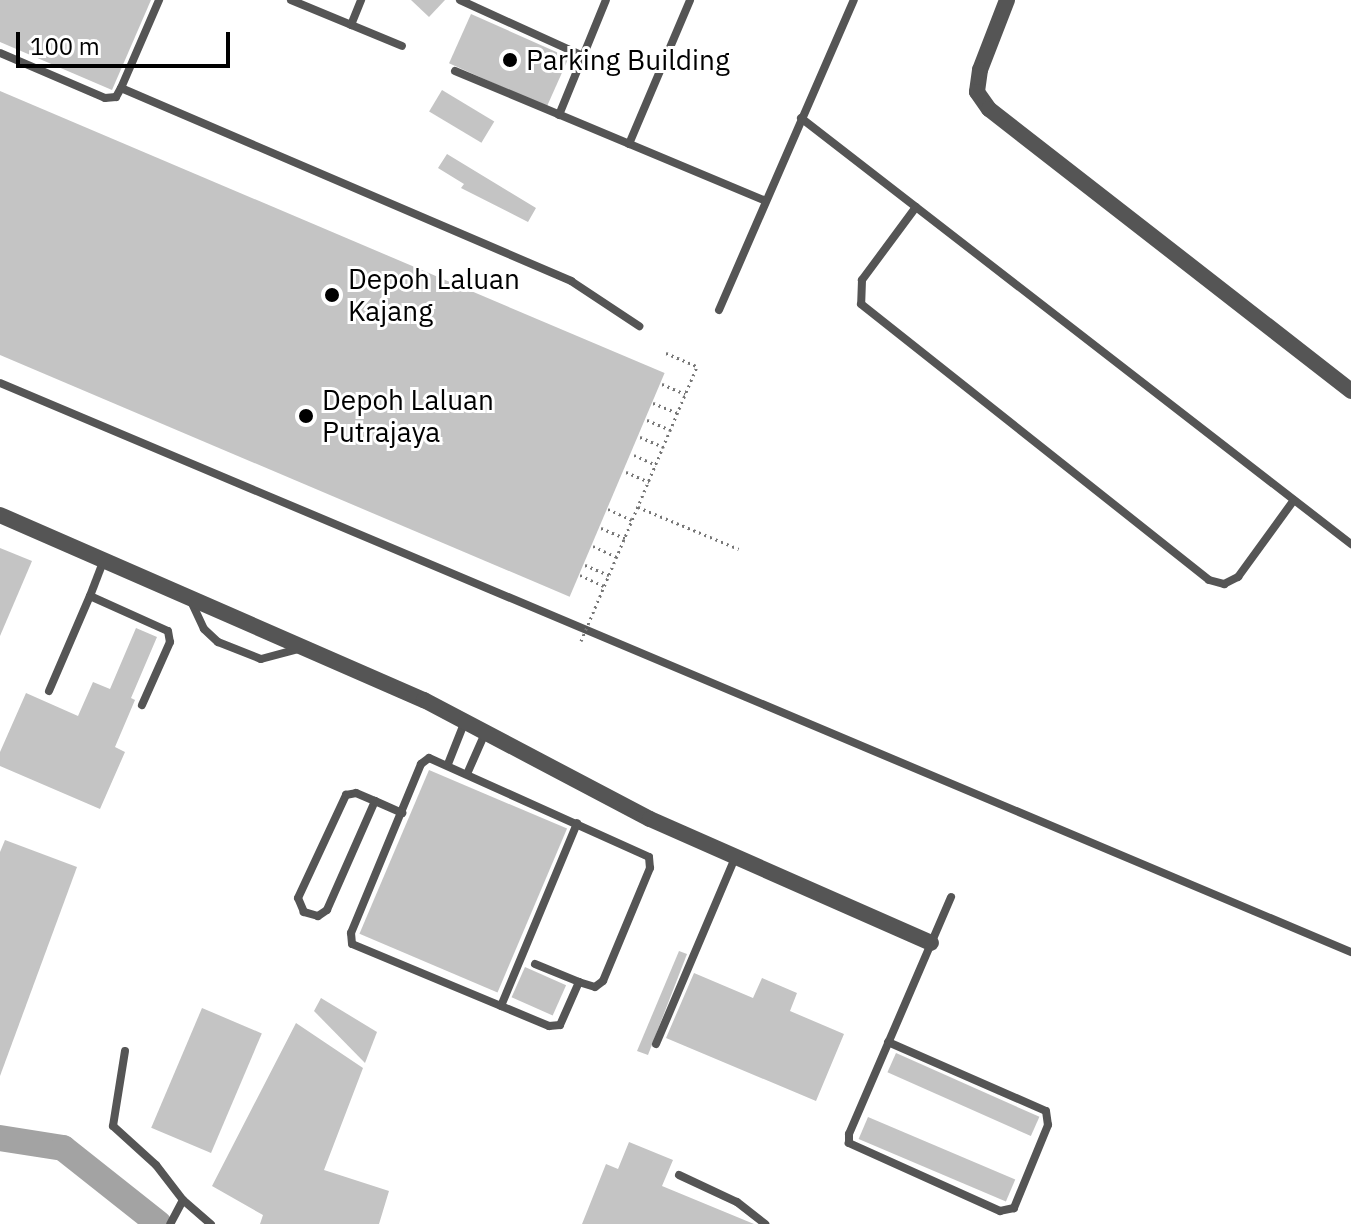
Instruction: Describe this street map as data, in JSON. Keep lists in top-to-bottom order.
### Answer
{
  "places": ["Parking Building", "Depoh Laluan Kajang", "Depoh Laluan Putrajaya"],
  "scale_bar": "100 m"
}
